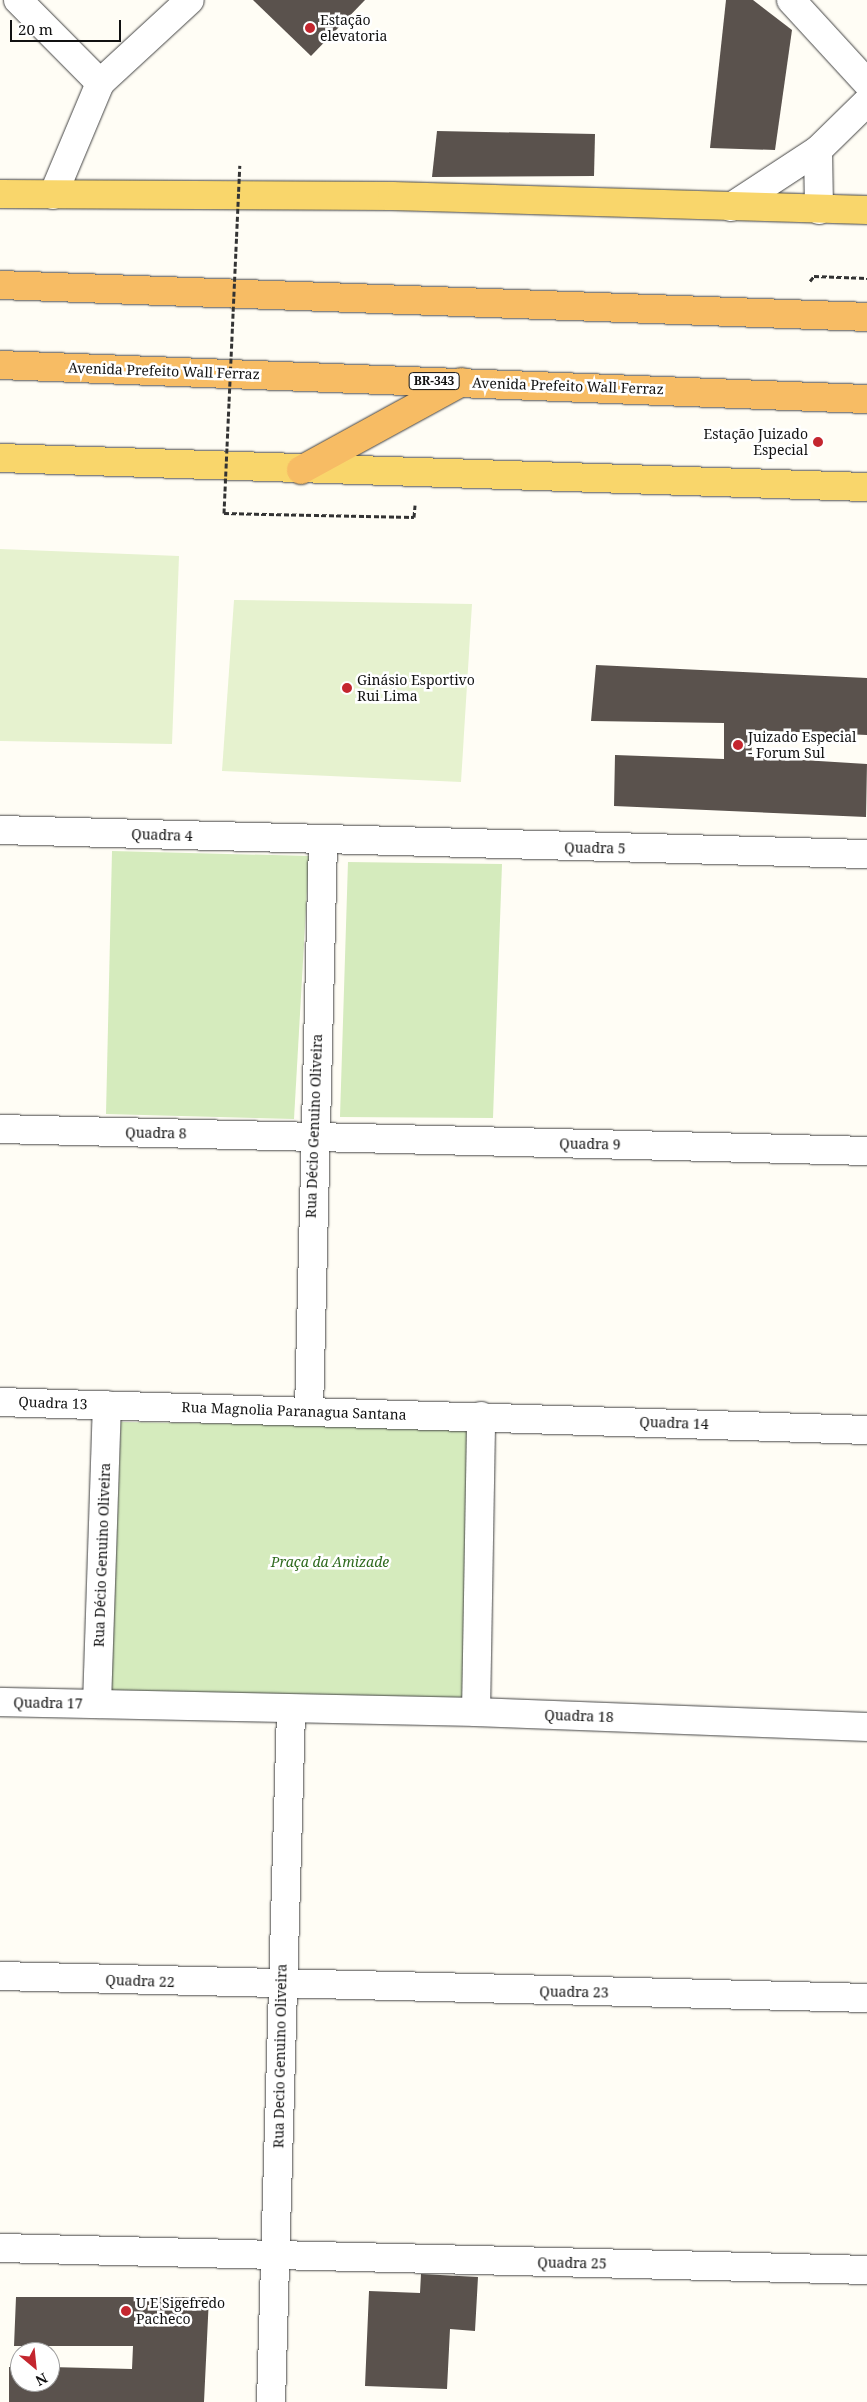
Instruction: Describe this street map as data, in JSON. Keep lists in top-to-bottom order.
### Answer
{
  "streets": {
    "highway": ["Avenida Prefeito Wall Ferraz", "BR-343"],
    "street": [
      "Quadra 4",
      "Quadra 5",
      "Rua Décio Genuino Oliveira",
      "Quadra 8",
      "Quadra 9",
      "Quadra 13",
      "Rua Magnolia Paranagua Santana",
      "Quadra 14",
      "Quadra 17",
      "Quadra 18",
      "Quadra 22",
      "Quadra 23",
      "Rua Decio Genuino Oliveira",
      "Quadra 25"
    ]
  },
  "crossings": [
    ["Quadra 4", "Quadra 5"],
    ["Quadra 4", "Rua Décio Genuino Oliveira"],
    ["Quadra 5", "Rua Décio Genuino Oliveira"],
    ["Rua Décio Genuino Oliveira", "Quadra 8"],
    ["Rua Décio Genuino Oliveira", "Quadra 9"],
    ["Rua Décio Genuino Oliveira", "Quadra 13"],
    ["Rua Décio Genuino Oliveira", "Rua Magnolia Paranagua Santana"],
    ["Rua Décio Genuino Oliveira", "Quadra 17"],
    ["Quadra 8", "Quadra 9"],
    ["Quadra 13", "Rua Magnolia Paranagua Santana"],
    ["Rua Magnolia Paranagua Santana", "Quadra 14"],
    ["Quadra 17", "Quadra 18"],
    ["Quadra 17", "Rua Decio Genuino Oliveira"],
    ["Quadra 18", "Rua Decio Genuino Oliveira"],
    ["Quadra 22", "Quadra 23"],
    ["Quadra 22", "Rua Decio Genuino Oliveira"],
    ["Quadra 23", "Rua Decio Genuino Oliveira"],
    ["Rua Decio Genuino Oliveira", "Quadra 25"]
  ],
  "parks": ["Praça da Amizade"],
  "places": [
    "Estação elevatoria",
    "Estação Juizado Especial",
    "Ginásio Esportivo Rui Lima",
    "Juizado Especial - Forum Sul",
    "U E Sigefredo Pacheco"
  ],
  "scale_bar": "20 m",
  "north": "bottom right"
}
